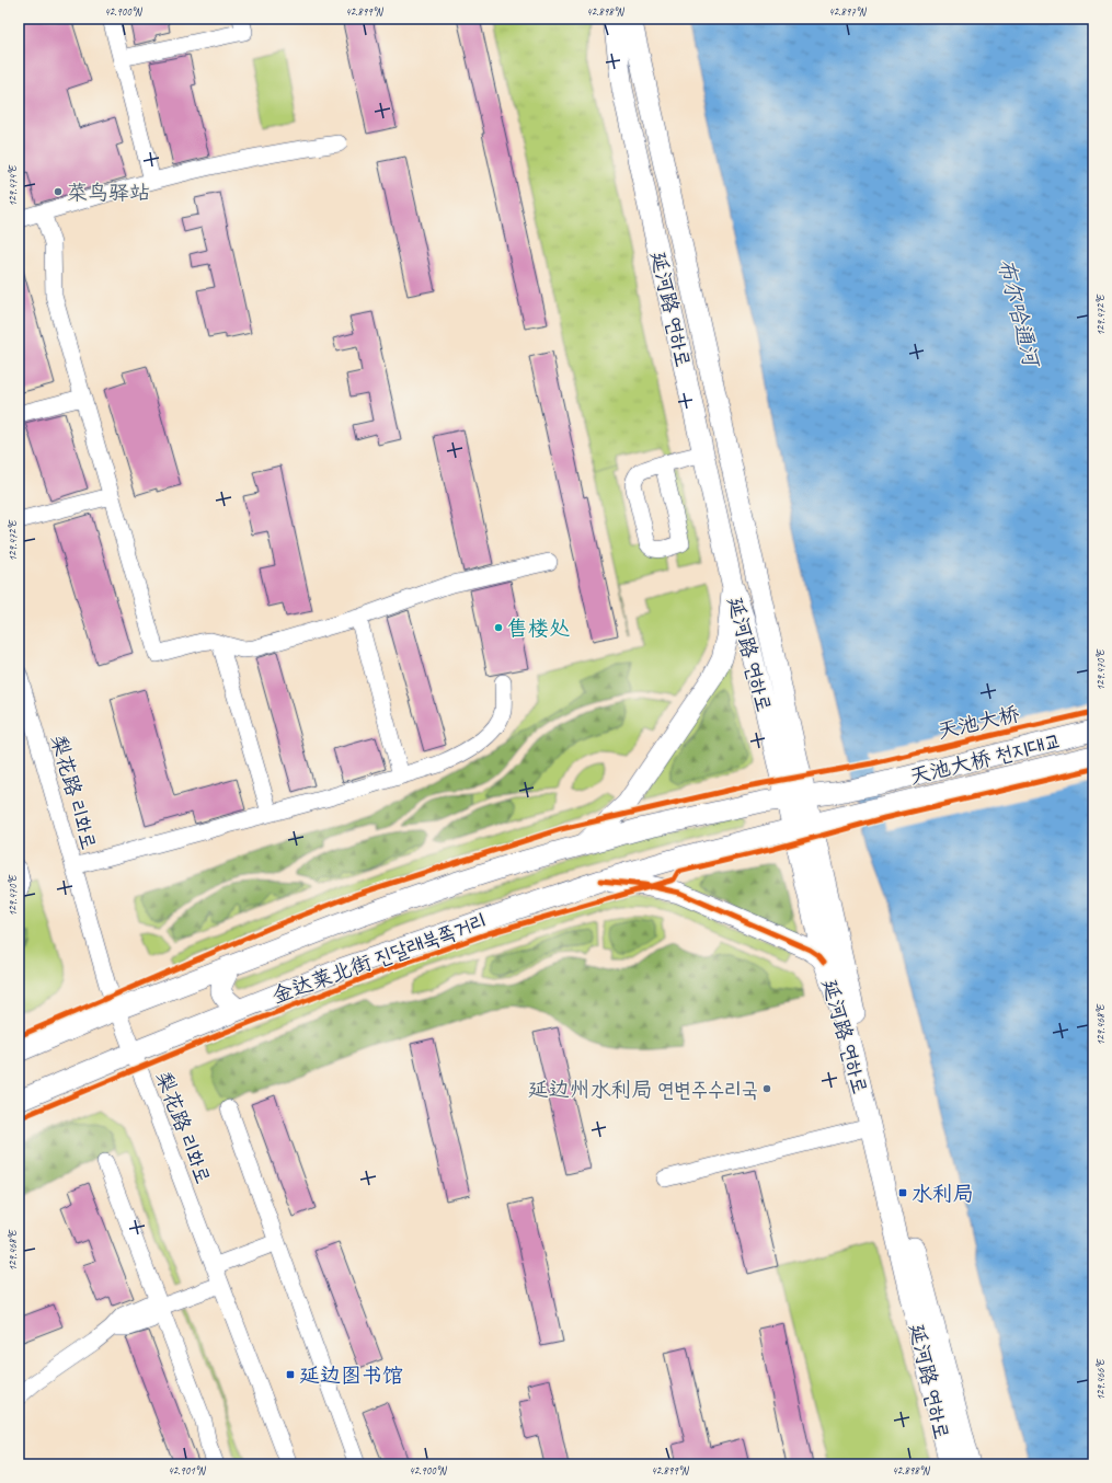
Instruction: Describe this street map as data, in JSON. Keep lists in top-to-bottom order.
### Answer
{
  "streets": {
    "main road": ["延河路 연하로", "天池大桥 천지대교", "金达莱北街 진달래북쪽거리"],
    "street": ["梨花路 리화로"],
    "cycle path": ["天池大桥"]
  },
  "crossings": [
    ["延河路 연하로", "金达莱北街 진달래북쪽거리"],
    ["天池大桥 천지대교", "金达莱北街 진달래북쪽거리"],
    ["梨花路 리화로", "金达莱北街 진달래북쪽거리"]
  ],
  "water": ["布尔哈通河"],
  "places": {
    "other": ["菜鸟驿站", "售楼处", "延边州水利局 연변주수리국"],
    "transit": ["水利局", "延边图书馆"]
  },
  "coordinates": [
    "42.900°N",
    "42.899°N",
    "42.898°N",
    "42.897°N",
    "129.474°E",
    "129.472°E",
    "129.470°E",
    "129.468°E",
    "129.466°E",
    "42.901°N"
  ]
}
